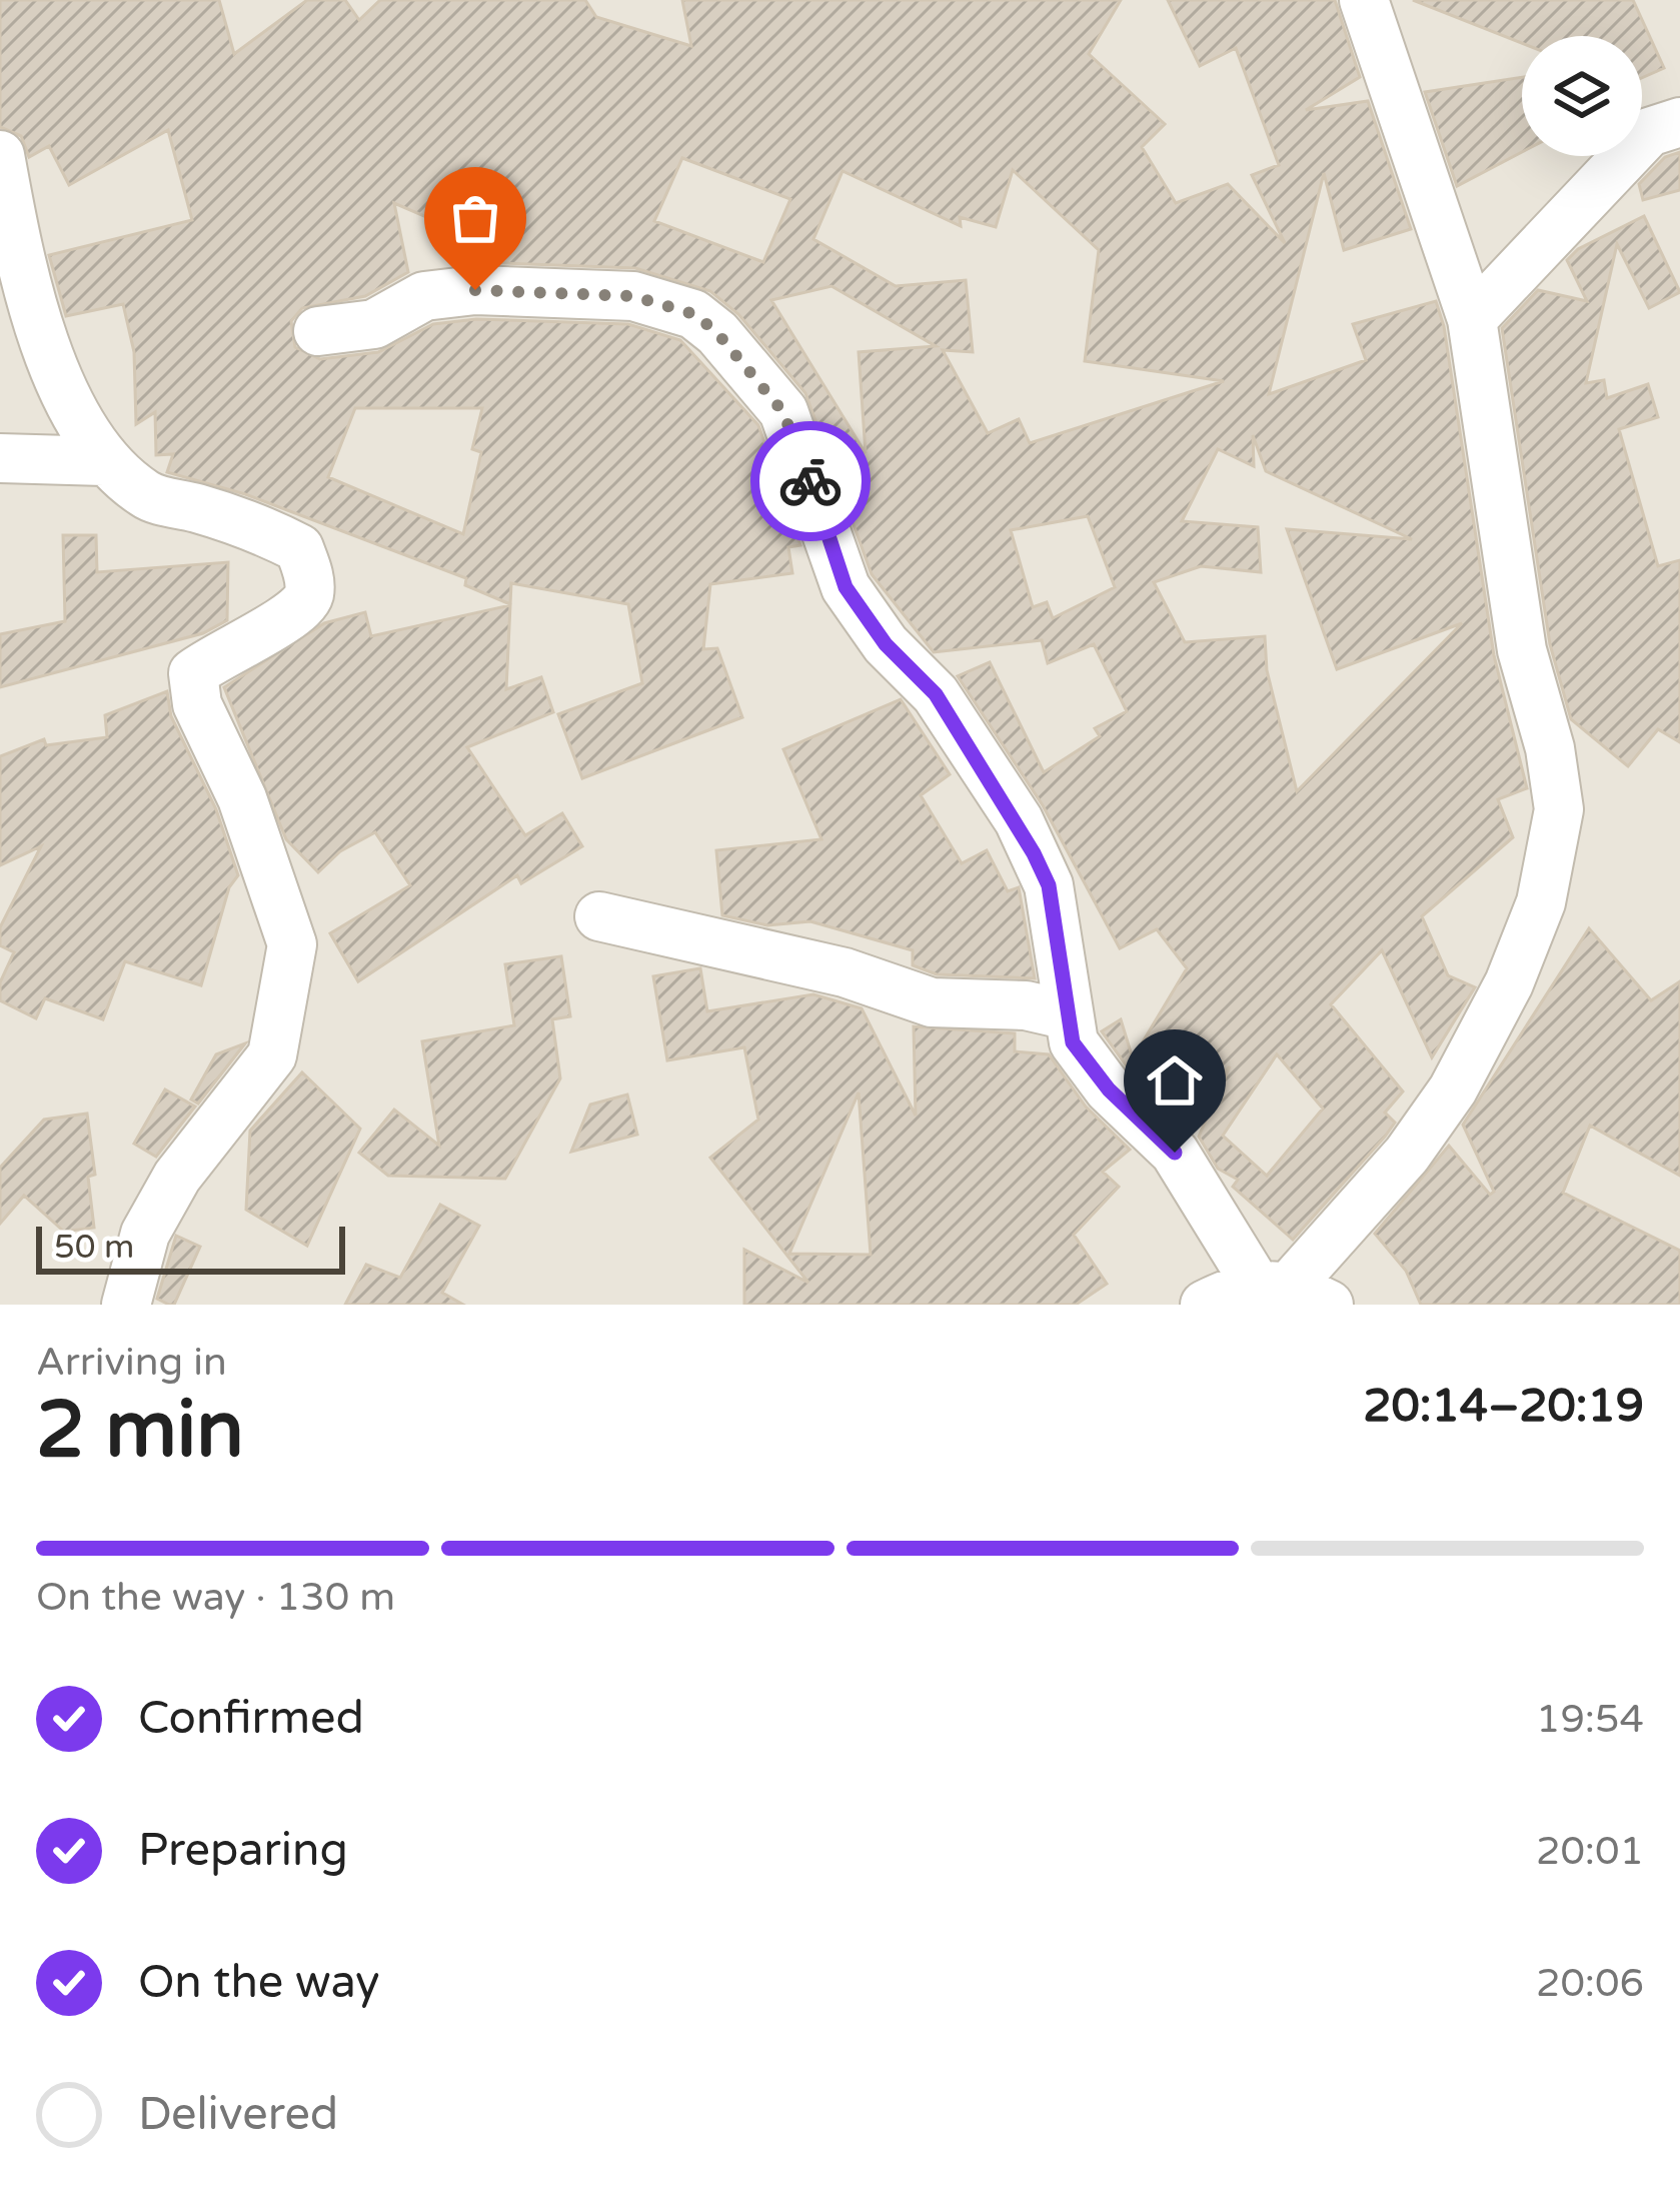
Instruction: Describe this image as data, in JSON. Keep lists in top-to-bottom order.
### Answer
{
  "scale_bar": "50 m",
  "page": {
    "scale": "50 m",
    "heading": ["2 min", "Arriving in", "20:14–20:19"],
    "bar": "On the way · 130 m",
    "list": [
      ["Confirmed", "19:54"],
      ["Preparing", "20:01"],
      ["On the way", "20:06"],
      "Delivered"
    ]
  }
}
